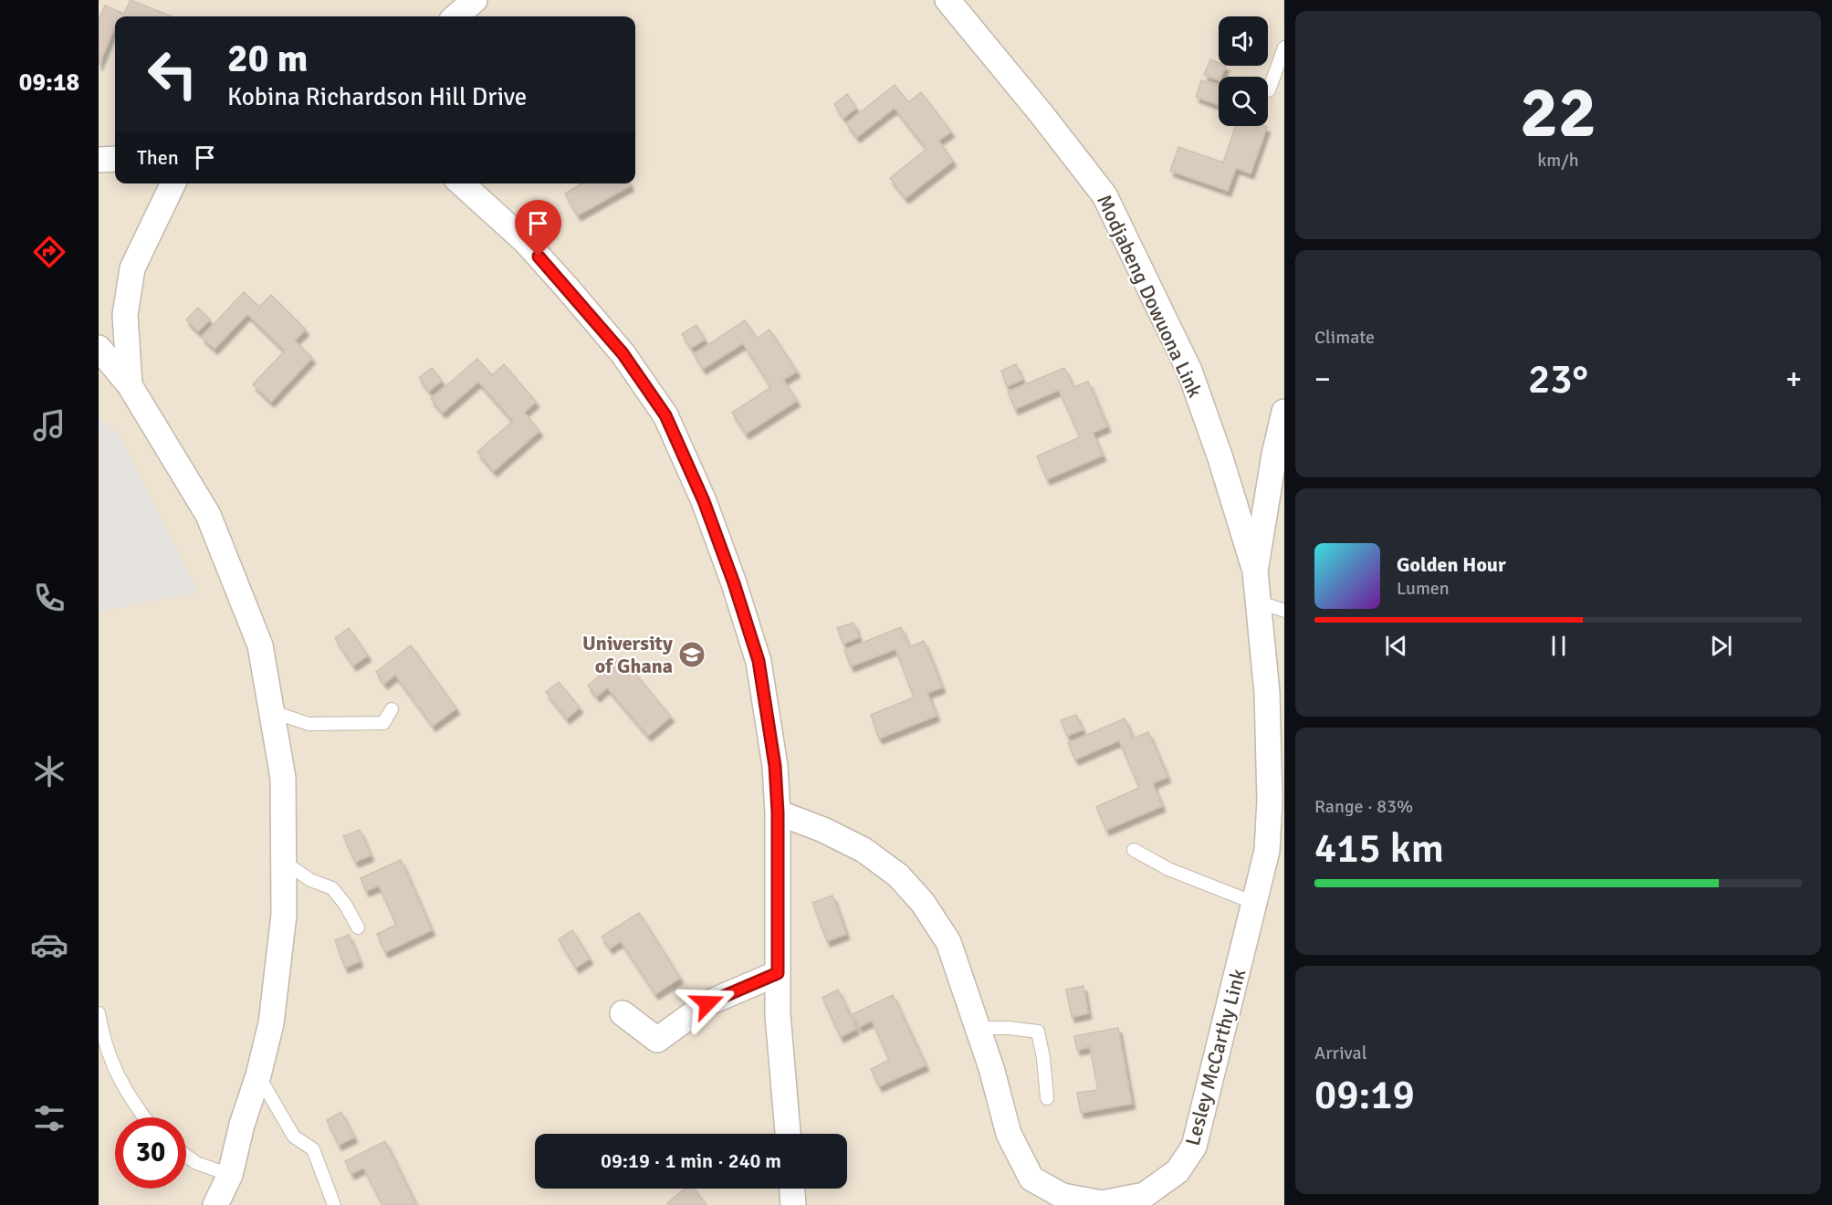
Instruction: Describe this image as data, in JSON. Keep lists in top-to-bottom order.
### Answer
{
  "streets": {
    "street": ["Modjabeng Dowuona Link", "Lesley McCarthy Link"]
  },
  "crossings": [
    ["Modjabeng Dowuona Link", "Lesley McCarthy Link"]
  ],
  "places": {
    "school or university": ["University of Ghana"]
  },
  "page": {
    "tabs": "09:18",
    "tile": [
      ["22", "km/h"],
      "Climate",
      ["Range · 83%", "415 km"],
      ["Arrival", "09:19"]
    ],
    "turn": ["20 m", "Kobina Richardson Hill Drive"],
    "then": "Then",
    "heat": ["−", "23°", "+"],
    "song": ["Golden Hour", "Lumen"],
    "limit": "30",
    "trip": "09:19 · 1 min · 240 m"
  }
}
